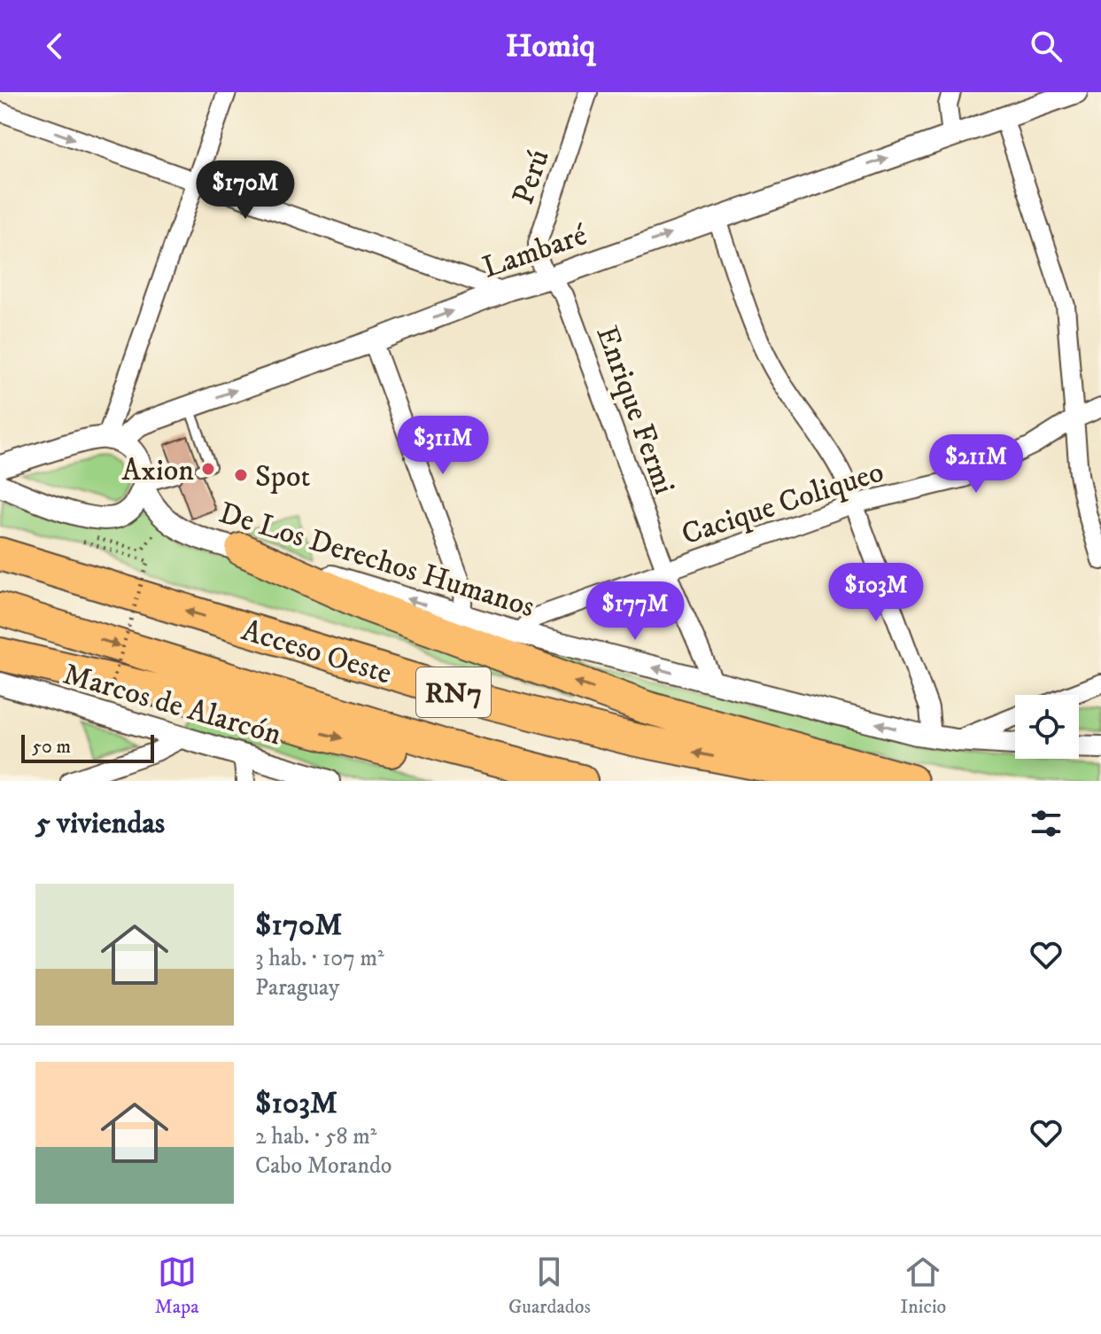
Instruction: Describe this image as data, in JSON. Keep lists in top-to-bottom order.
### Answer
{
  "streets": {
    "highway": ["Acceso Oeste", "RN7"],
    "street": [
      "Perú",
      "Lambaré",
      "Enrique Fermi",
      "Cacique Coliqueo",
      "De Los Derechos Humanos",
      "Marcos de Alarcón"
    ]
  },
  "crossings": [
    ["Perú", "Lambaré"],
    ["Perú", "Enrique Fermi"],
    ["Lambaré", "Enrique Fermi"],
    ["Lambaré", "De Los Derechos Humanos"],
    ["Enrique Fermi", "Cacique Coliqueo"],
    ["Enrique Fermi", "De Los Derechos Humanos"],
    ["Cacique Coliqueo", "De Los Derechos Humanos"]
  ],
  "one_way": ["Lambaré", "De Los Derechos Humanos"],
  "places": ["Axion", "Spot"],
  "scale_bar": "50 m",
  "page": {
    "header": "Homiq",
    "price": [
      "$170M",
      "$311M",
      "$211M",
      "$103M",
      "$177M"
    ],
    "scale": "50 m",
    "heading": "5 viviendas",
    "list": [
      {
        "name": "$170M",
        "note": "3 hab. · 107 m² · Paraguay"
      },
      {
        "name": "$103M",
        "note": "2 hab. · 58 m² · Cabo Morando"
      }
    ],
    "tabs": ["Mapa", "Guardados", "Inicio"]
  }
}
